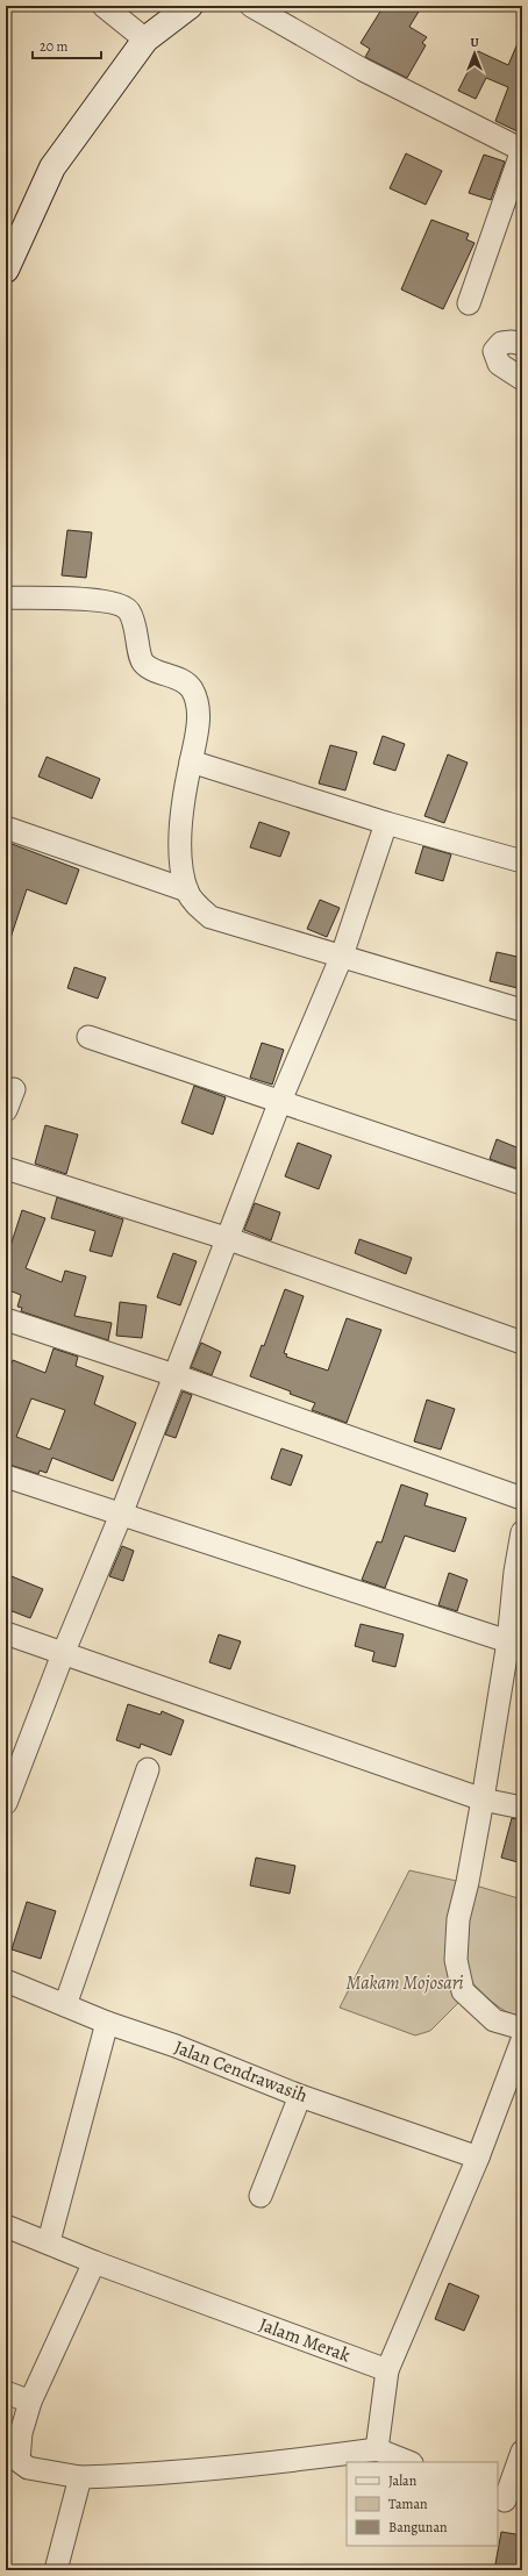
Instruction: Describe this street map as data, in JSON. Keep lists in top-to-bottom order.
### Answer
{
  "streets": {
    "street": ["Jalan Cendrawasih", "Jalam Merak"]
  },
  "parks": ["Makam Mojosari"],
  "legend": ["Jalan", "Taman", "Bangunan"],
  "scale_bar": "20 m",
  "north": "top"
}
